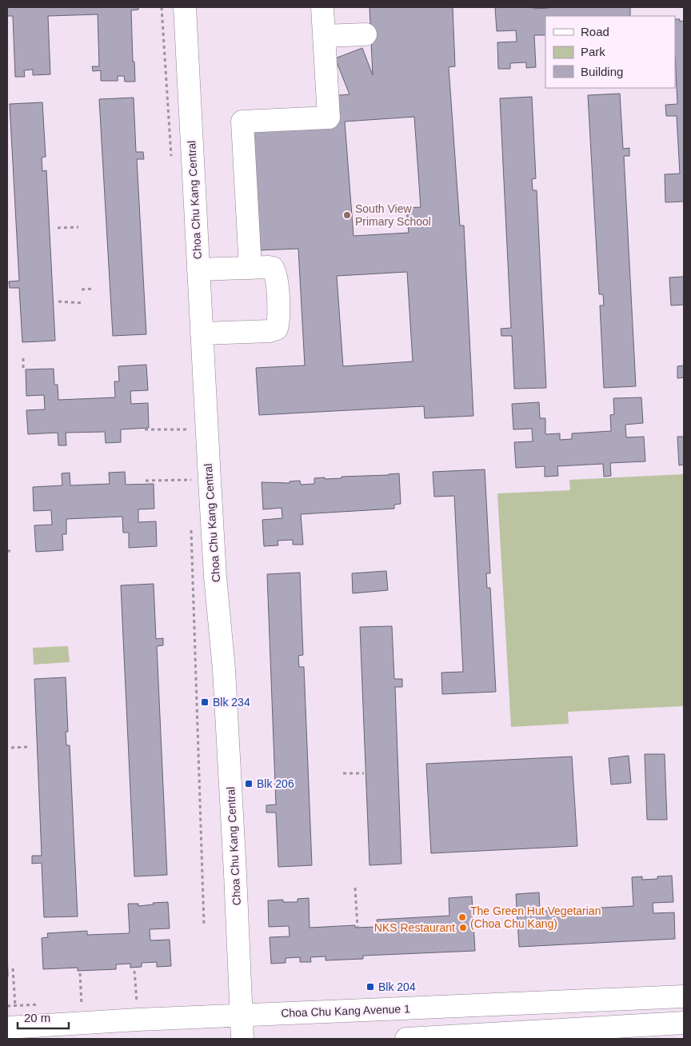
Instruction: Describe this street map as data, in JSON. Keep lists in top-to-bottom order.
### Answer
{
  "streets": {
    "street": ["Choa Chu Kang Central", "Choa Chu Kang Avenue 1"]
  },
  "crossings": [
    ["Choa Chu Kang Central", "Choa Chu Kang Avenue 1"]
  ],
  "places": {
    "other": ["South View Primary School", "The Green Hut Vegetarian (Choa Chu Kang)", "NKS Restaurant"],
    "transit": ["Blk 234", "Blk 206", "Blk 204"]
  },
  "legend": ["Road", "Park", "Building"],
  "scale_bar": "20 m"
}
